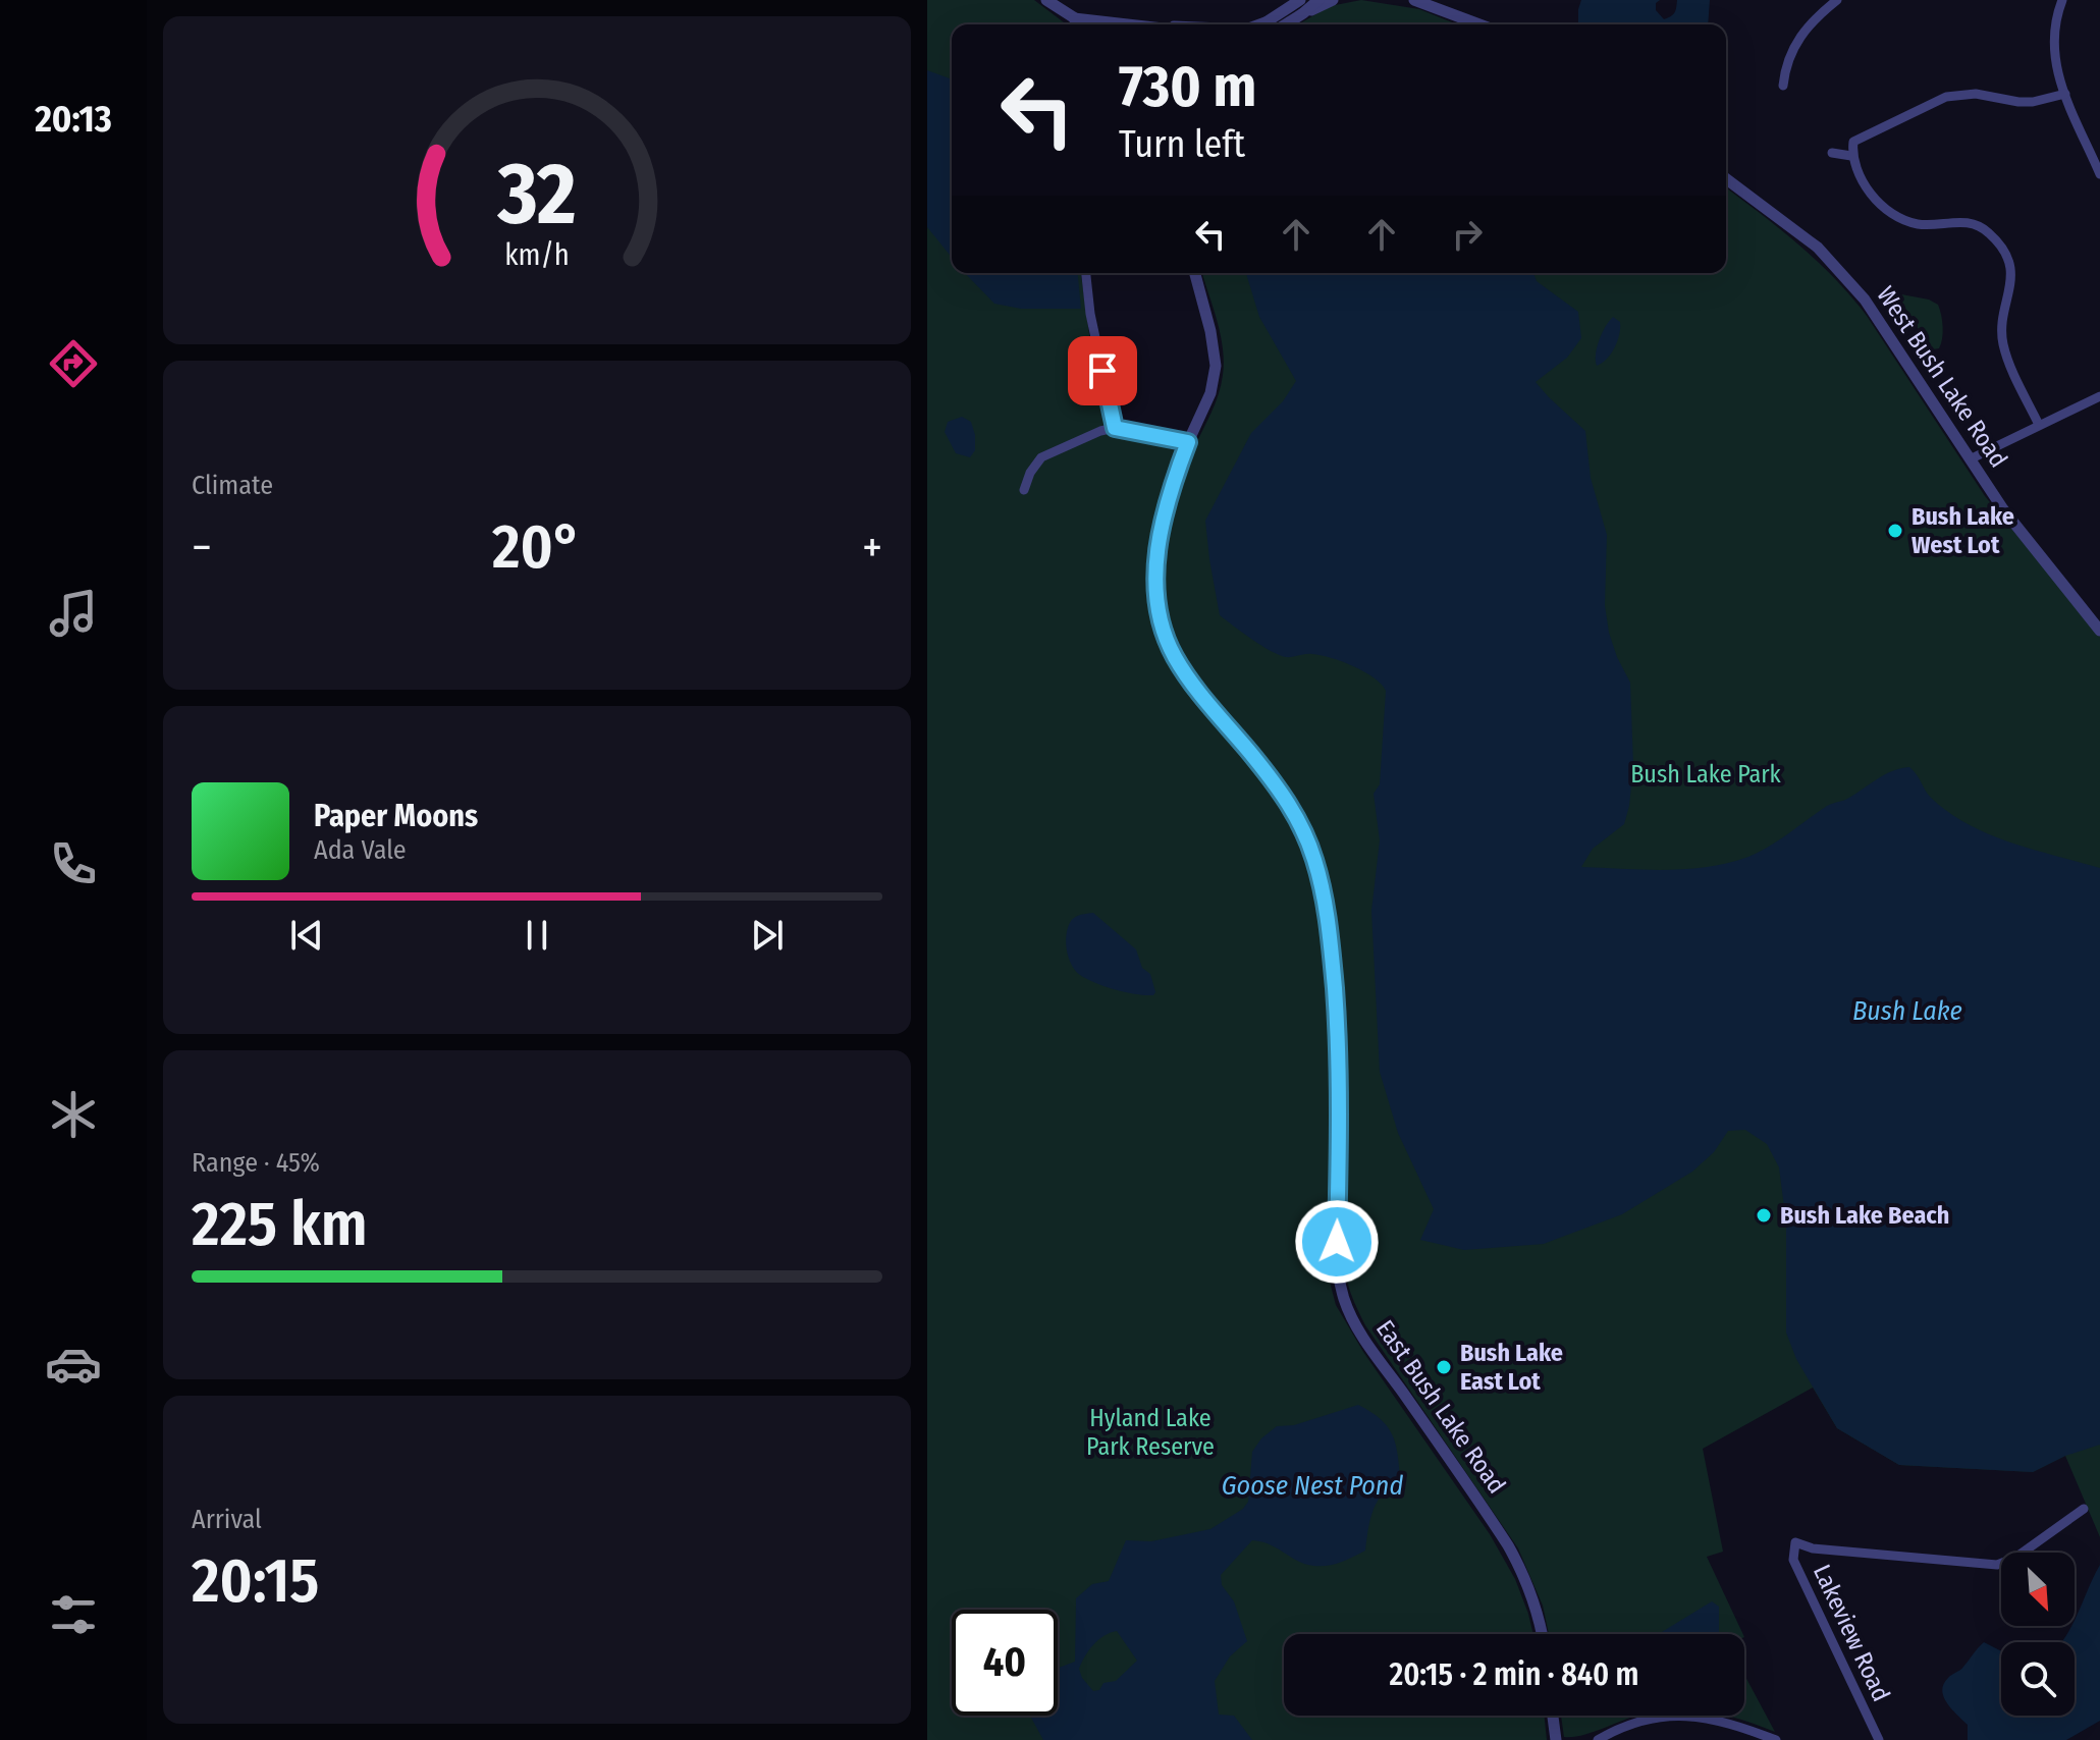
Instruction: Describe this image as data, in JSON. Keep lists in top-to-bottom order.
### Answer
{
  "streets": {
    "street": ["West Bush Lake Road", "East Bush Lake Road", "Lakeview Road"]
  },
  "water": ["Bush Lake", "Goose Nest Pond"],
  "parks": ["Bush Lake Park", "Hyland Lake Park Reserve"],
  "places": ["Bush Lake West Lot", "Bush Lake Beach", "Bush Lake East Lot"],
  "north": "bottom right",
  "page": {
    "tabs": "20:13",
    "turn": ["730 m", "Turn left"],
    "tile": [
      "Climate",
      ["Range · 45%", "225 km"],
      ["Arrival", "20:15"]
    ],
    "heat": ["−", "20°", "+"],
    "song": ["Paper Moons", "Ada Vale"],
    "limit": "40",
    "trip": "20:15 · 2 min · 840 m",
    "gauge": ["32", "km/h"]
  }
}
